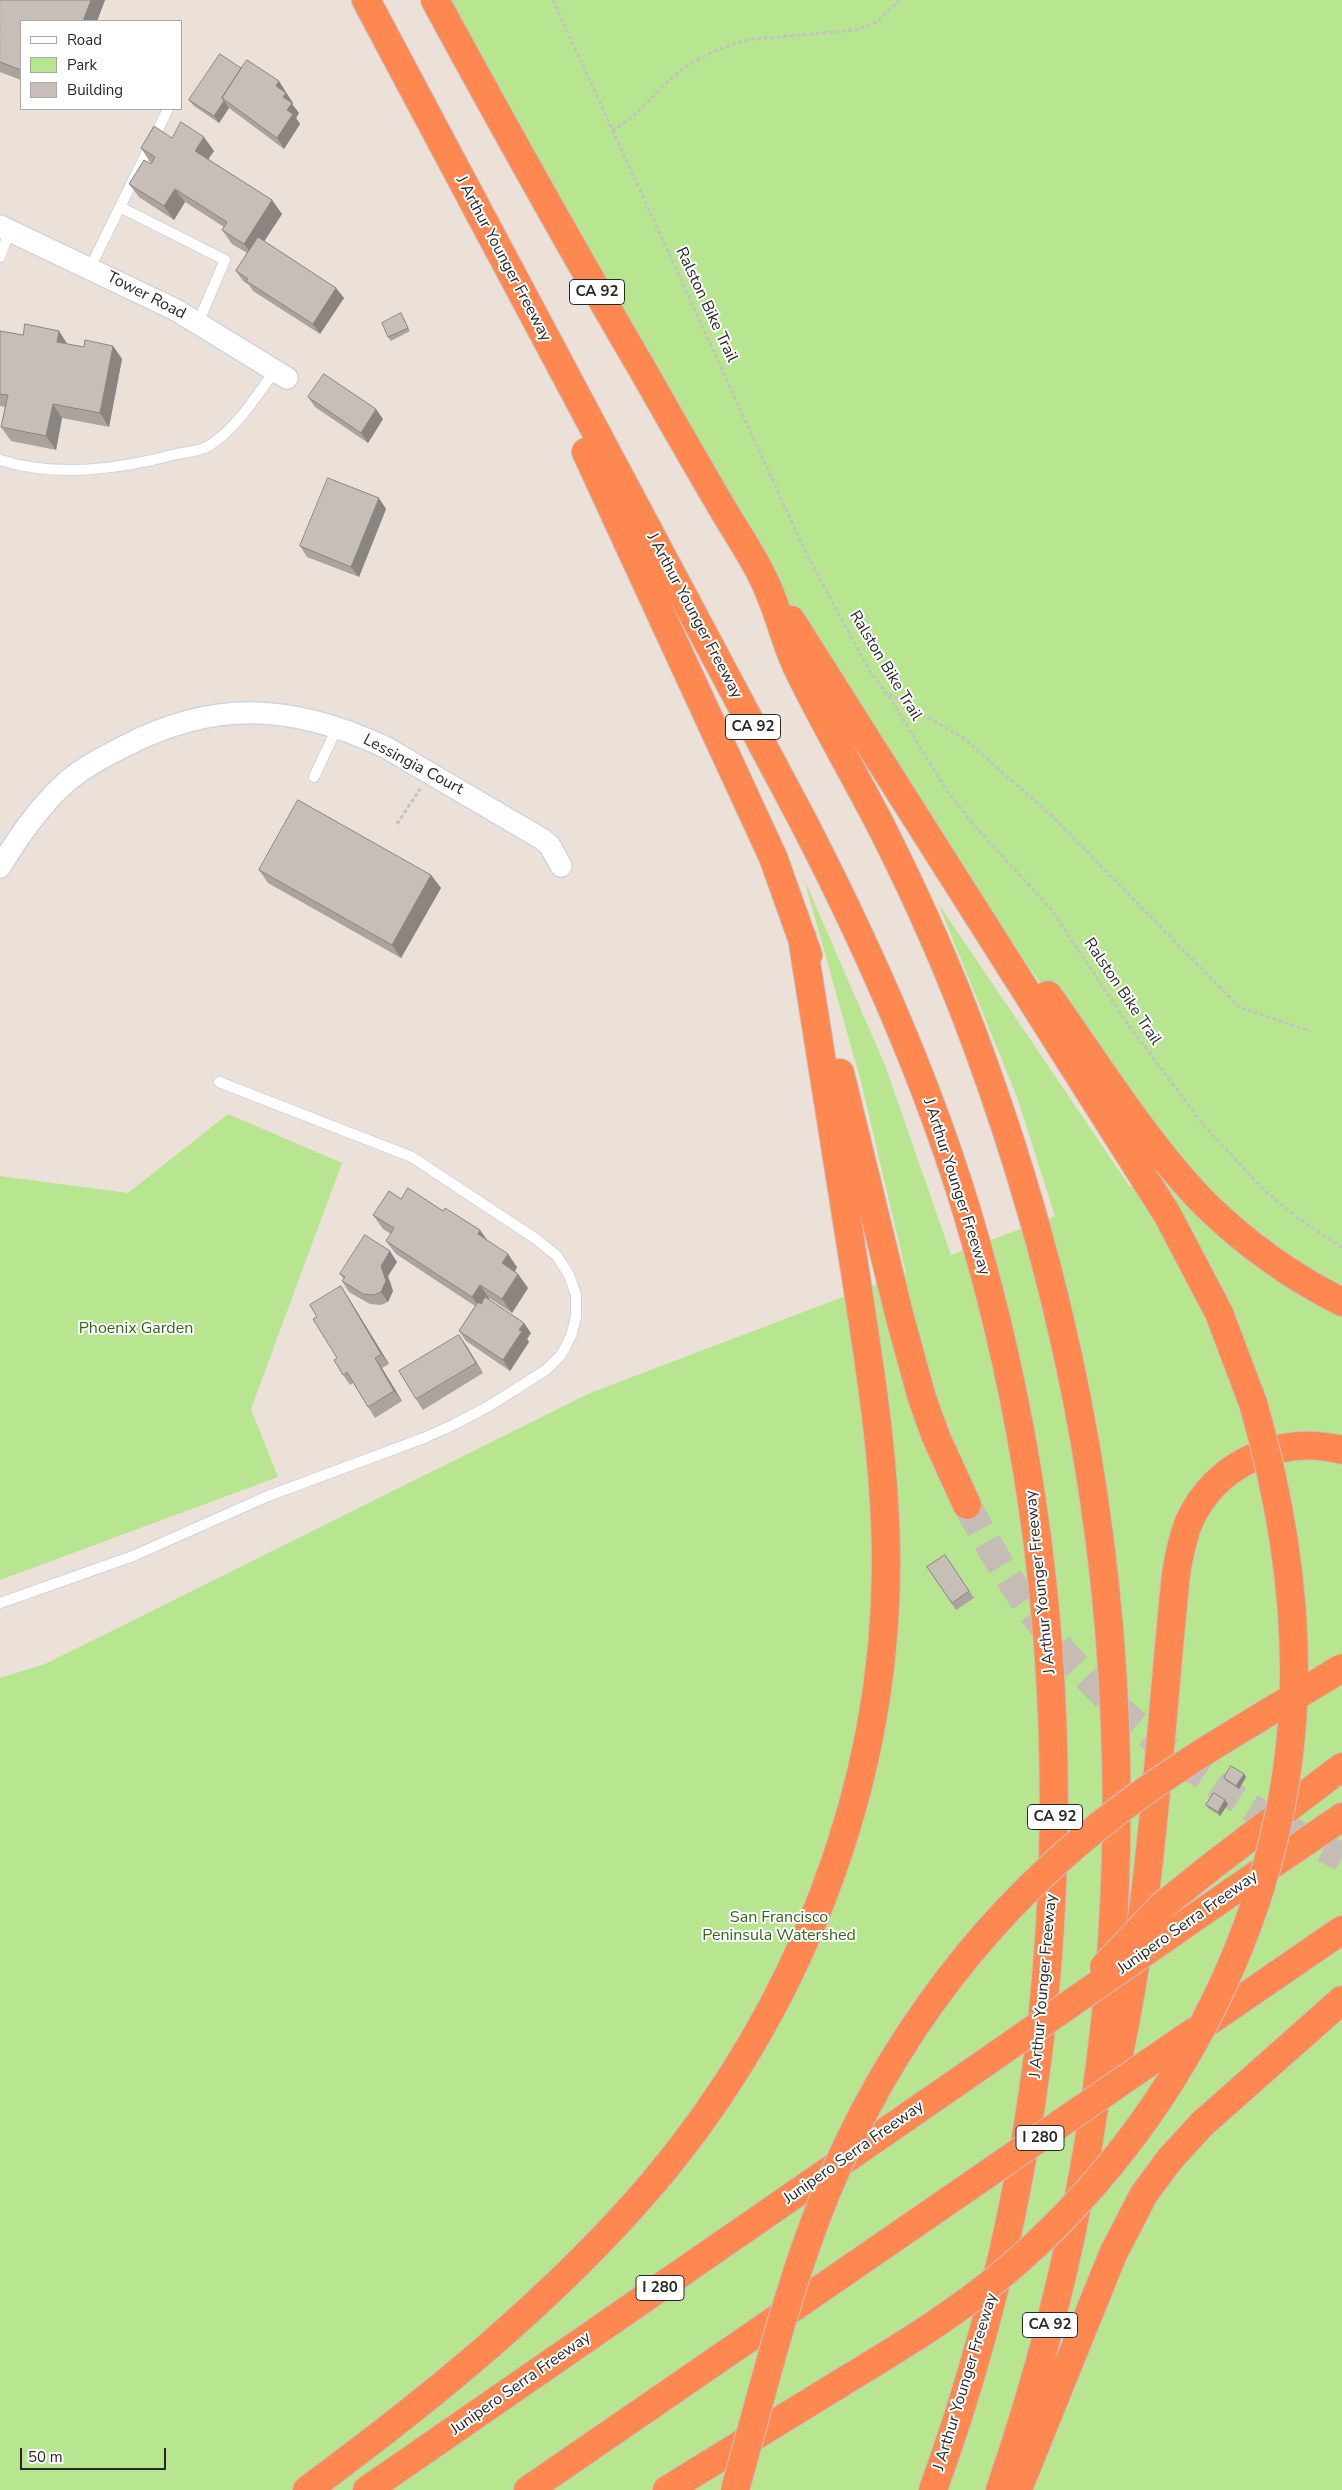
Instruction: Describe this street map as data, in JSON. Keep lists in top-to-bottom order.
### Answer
{
  "streets": {
    "highway": [
      "J Arthur Younger Freeway",
      "CA 92",
      "Junipero Serra Freeway",
      "I 280"
    ],
    "street": ["Tower Road", "Lessingia Court"],
    "path": ["Ralston Bike Trail"]
  },
  "parks": ["Phoenix Garden", "San Francisco Peninsula Watershed"],
  "legend": ["Road", "Park", "Building"],
  "scale_bar": "50 m"
}
